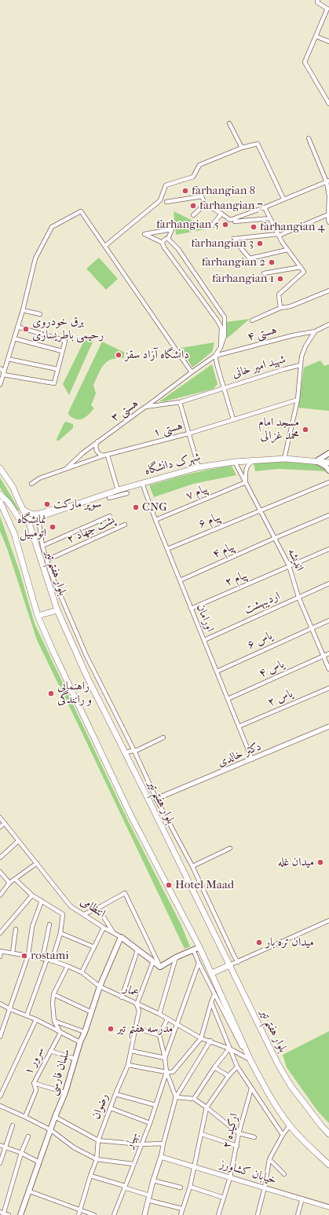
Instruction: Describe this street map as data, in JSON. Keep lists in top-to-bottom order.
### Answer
{
  "streets": {
    "main road": [
      "شهرک دانشگاه",
      "بلوار هفتم تیر",
      "انتظامی",
      "سلمان فارسی"
    ],
    "street": [
      "هستی ۴",
      "شهید امیر خانی",
      "هستی ۳",
      "هستی ۱",
      "پیام ۷",
      "پیام ۶",
      "پشت جهاد ۲",
      "پیام ۴",
      "اندیشه",
      "پیام ۲",
      "اردیبهشت",
      "اورامان",
      "یاس ۶",
      "یاس ۴",
      "یاس ۲",
      "دکتر خالدی",
      "عمار",
      "سرور ۱",
      "رضوان",
      "ارکیده ۲",
      "بهیار",
      "خیابان کشاورز"
    ]
  },
  "crossings": [
    ["شهید امیر خانی", "هستی ۳"],
    ["هستی ۳", "هستی ۱"],
    ["شهرک دانشگاه", "اندیشه"],
    ["شهرک دانشگاه", "بلوار هفتم تیر"],
    ["شهرک دانشگاه", "اورامان"],
    ["پیام ۷", "اندیشه"],
    ["پیام ۷", "اورامان"],
    ["پیام ۶", "اندیشه"],
    ["پیام ۶", "اورامان"],
    ["پیام ۴", "اندیشه"],
    ["پیام ۴", "اورامان"],
    ["اندیشه", "پیام ۲"],
    ["اندیشه", "اردیبهشت"],
    ["اندیشه", "یاس ۶"],
    ["اندیشه", "یاس ۴"],
    ["پیام ۲", "اورامان"],
    ["اردیبهشت", "اورامان"],
    ["اورامان", "یاس ۶"],
    ["اورامان", "یاس ۴"],
    ["اورامان", "یاس ۲"],
    ["اورامان", "دکتر خالدی"],
    ["انتظامی", "سلمان فارسی"],
    ["عمار", "سلمان فارسی"],
    ["عمار", "رضوان"],
    ["ارکیده ۲", "خیابان کشاورز"]
  ],
  "places": [
    "farhangian 8",
    "farhangian 7",
    "farhangian 5",
    "farhangian 4",
    "farhangian 3",
    "farhangian 2",
    "farhangian 1",
    "برق خودروی رحیمی باطریسازی",
    "دانشگاه آزاد سقز",
    "مسجد امام محمد غزالی",
    "سوپر مارکت",
    "CNG",
    "نمایشگاه اتومبیل",
    "راهنمایی و رانندگی",
    "میدان غله",
    "Hotel Maad",
    "میدان تره بار",
    "rostami",
    "مدرسه هفتم تیر"
  ]
}
